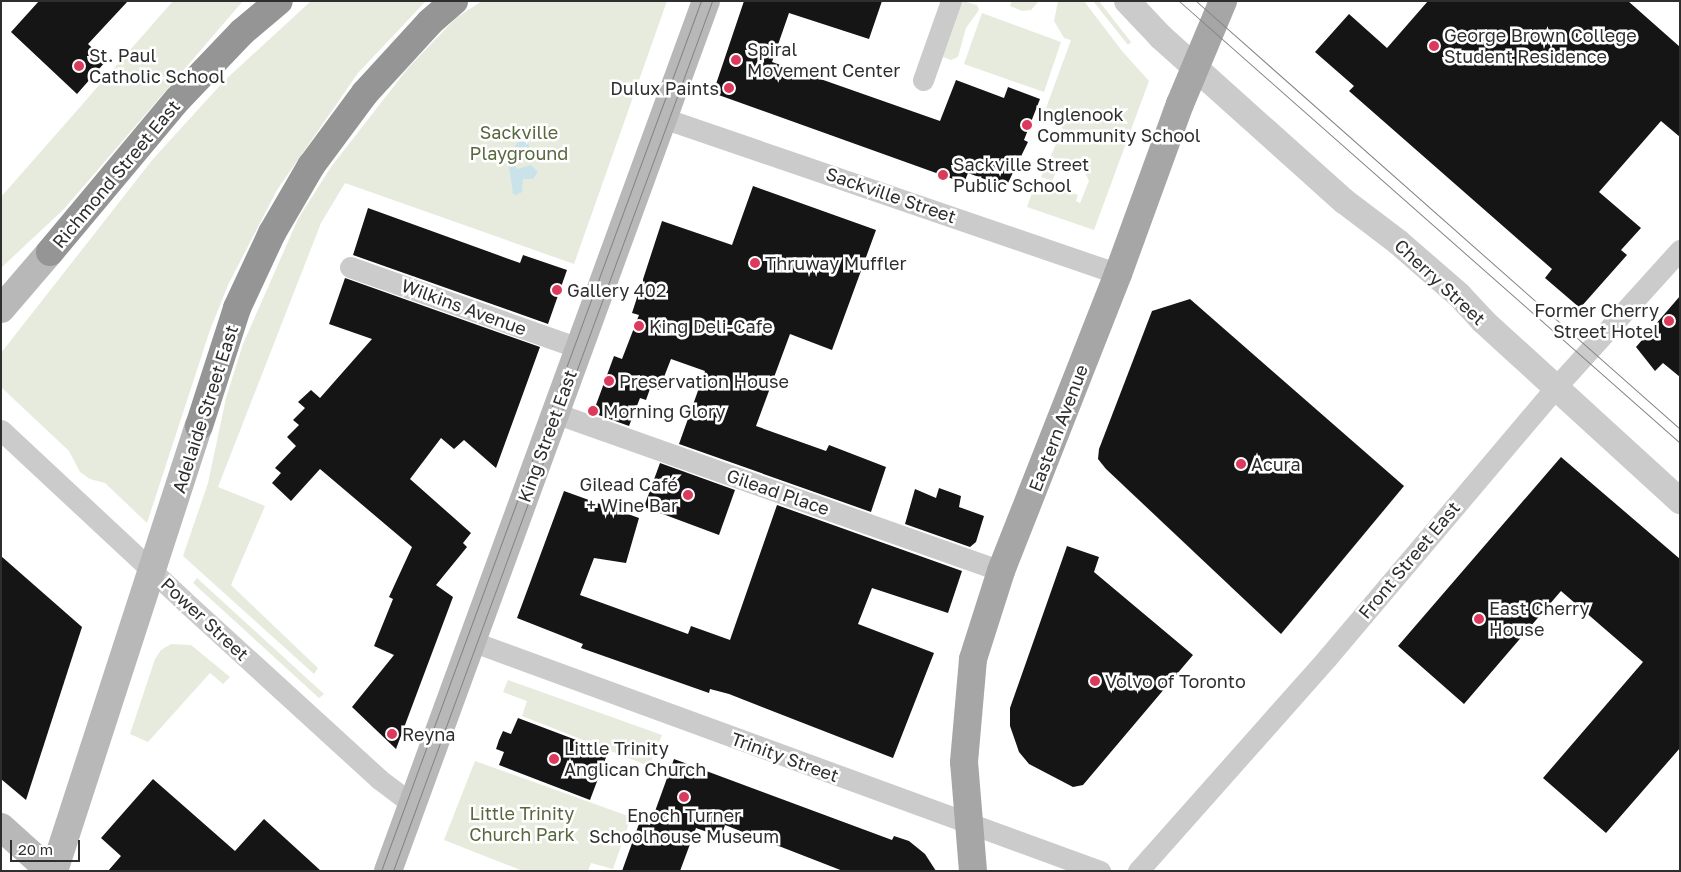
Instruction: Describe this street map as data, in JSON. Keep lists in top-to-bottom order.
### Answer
{
  "streets": {
    "highway": ["Richmond Street East", "Adelaide Street East"],
    "main road": ["Eastern Avenue", "King Street East"],
    "street": [
      "Sackville Street",
      "Cherry Street",
      "Wilkins Avenue",
      "Gilead Place",
      "Front Street East",
      "Power Street",
      "Trinity Street"
    ]
  },
  "crossings": [
    ["Sackville Street", "Eastern Avenue"],
    ["Sackville Street", "King Street East"],
    ["Cherry Street", "Eastern Avenue"],
    ["Cherry Street", "Front Street East"],
    ["Wilkins Avenue", "King Street East"],
    ["Adelaide Street East", "Power Street"],
    ["Eastern Avenue", "Gilead Place"],
    ["Eastern Avenue", "Trinity Street"],
    ["King Street East", "Gilead Place"],
    ["King Street East", "Power Street"],
    ["King Street East", "Trinity Street"]
  ],
  "parks": ["Sackville Playground", "Little Trinity Church Park"],
  "places": [
    "George Brown College Student Residence",
    "Spiral Movement Center",
    "St. Paul Catholic School",
    "Dulux Paints",
    "Inglenook Community School",
    "Sackville Street Public School",
    "Thruway Muffler",
    "Gallery 402",
    "Former Cherry Street Hotel",
    "King Deli-Cafe",
    "Preservation House",
    "Morning Glory",
    "Acura",
    "Gilead Café + Wine Bar",
    "East Cherry House",
    "Volvo of Toronto",
    "Reyna",
    "Little Trinity Anglican Church",
    "Enoch Turner Schoolhouse Museum"
  ],
  "scale_bar": "20 m"
}
